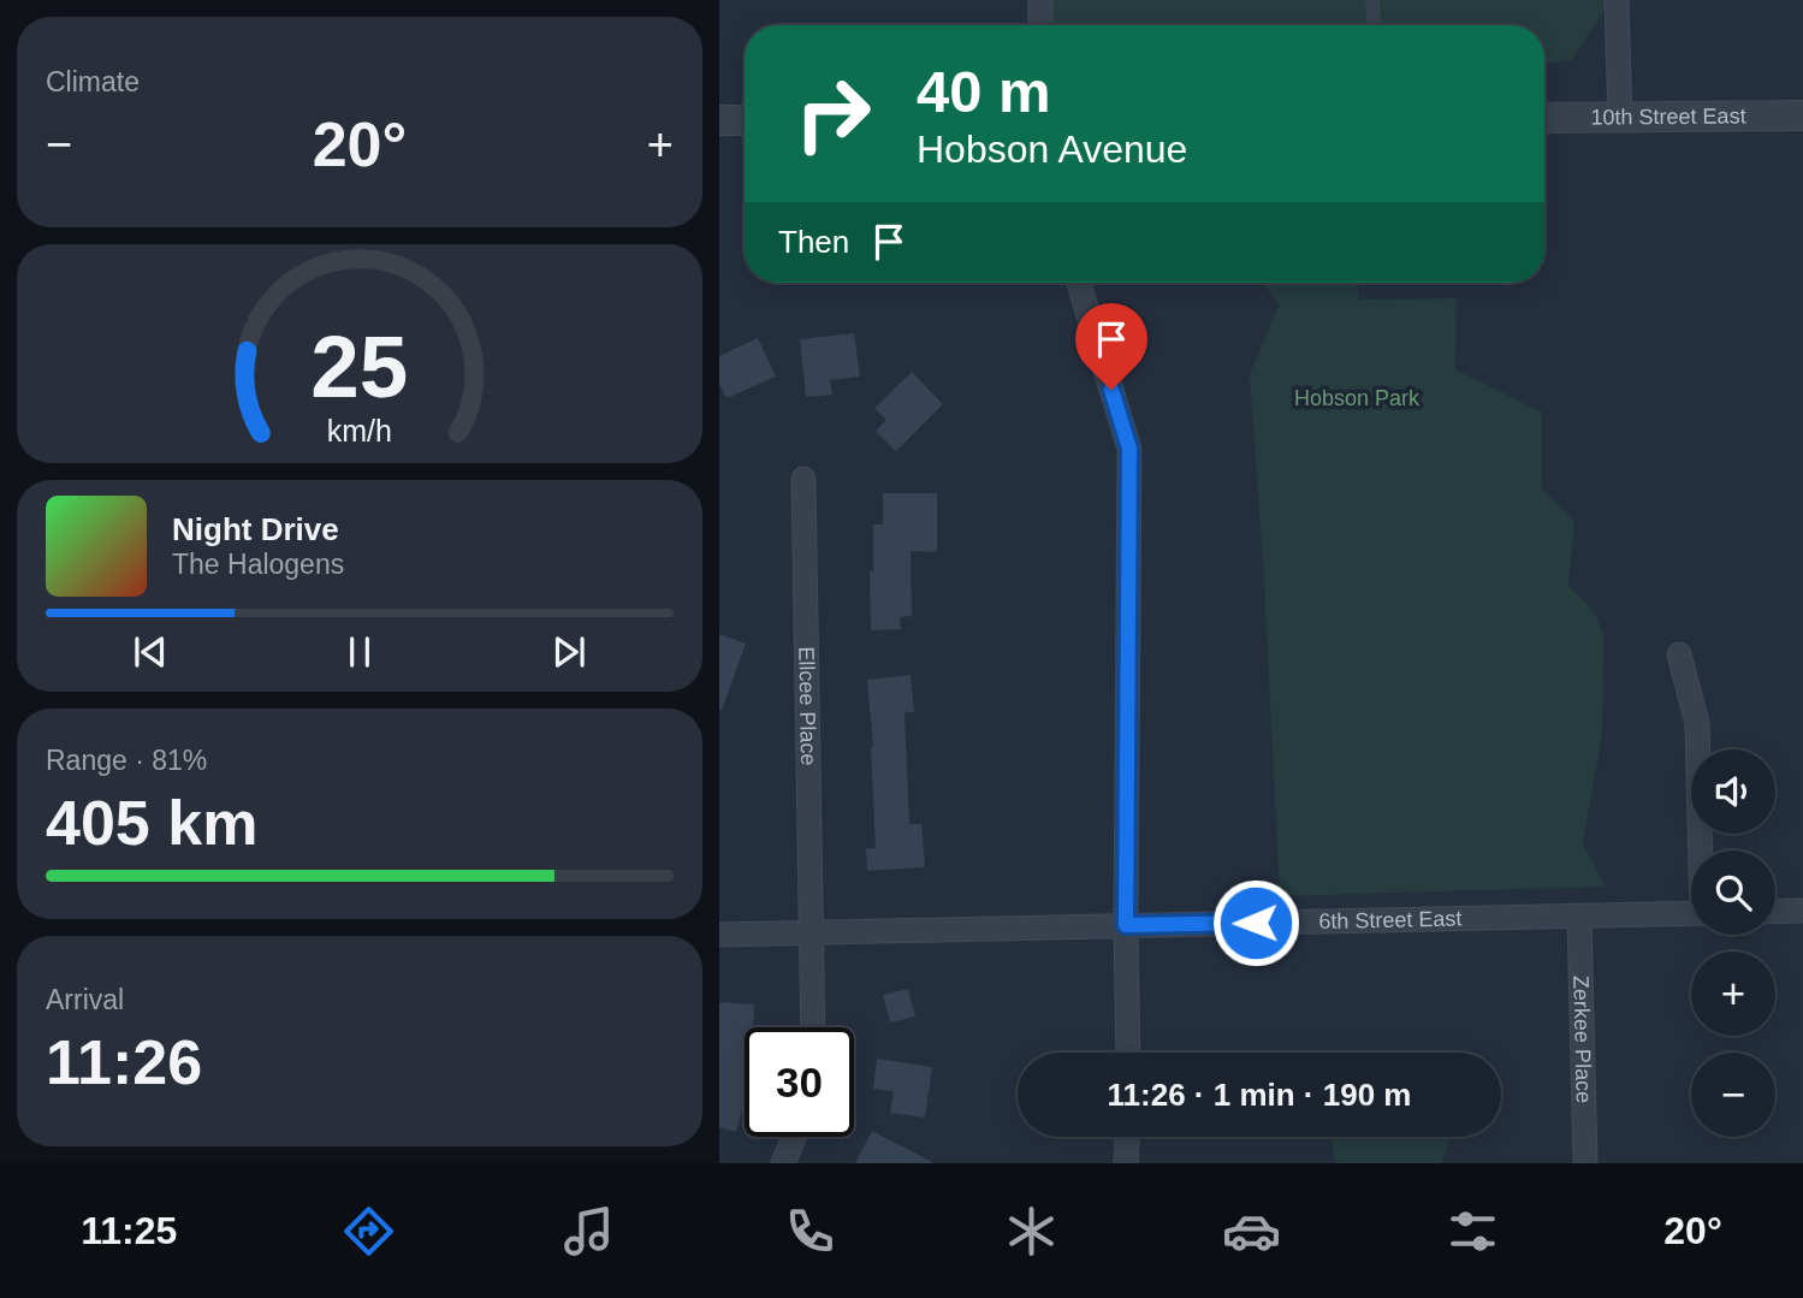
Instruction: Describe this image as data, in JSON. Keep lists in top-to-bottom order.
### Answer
{
  "streets": {
    "street": [
      "10th Street East",
      "Ellcee Place",
      "6th Street East",
      "Zerkee Place"
    ]
  },
  "crossings": [
    ["Ellcee Place", "6th Street East"],
    ["6th Street East", "Zerkee Place"]
  ],
  "parks": ["Hobson Park"],
  "page": {
    "tile": [
      "Climate",
      ["Range · 81%", "405 km"],
      ["Arrival", "11:26"]
    ],
    "turn": ["40 m", "Hobson Avenue"],
    "heat": ["−", "20°", "+"],
    "then": "Then",
    "song": ["Night Drive", "The Halogens"],
    "map_buttons": ["+", "−"],
    "limit": "30",
    "trip": "11:26 · 1 min · 190 m",
    "tabs": ["11:25", "20°"],
    "gauge": ["25", "km/h"]
  }
}
